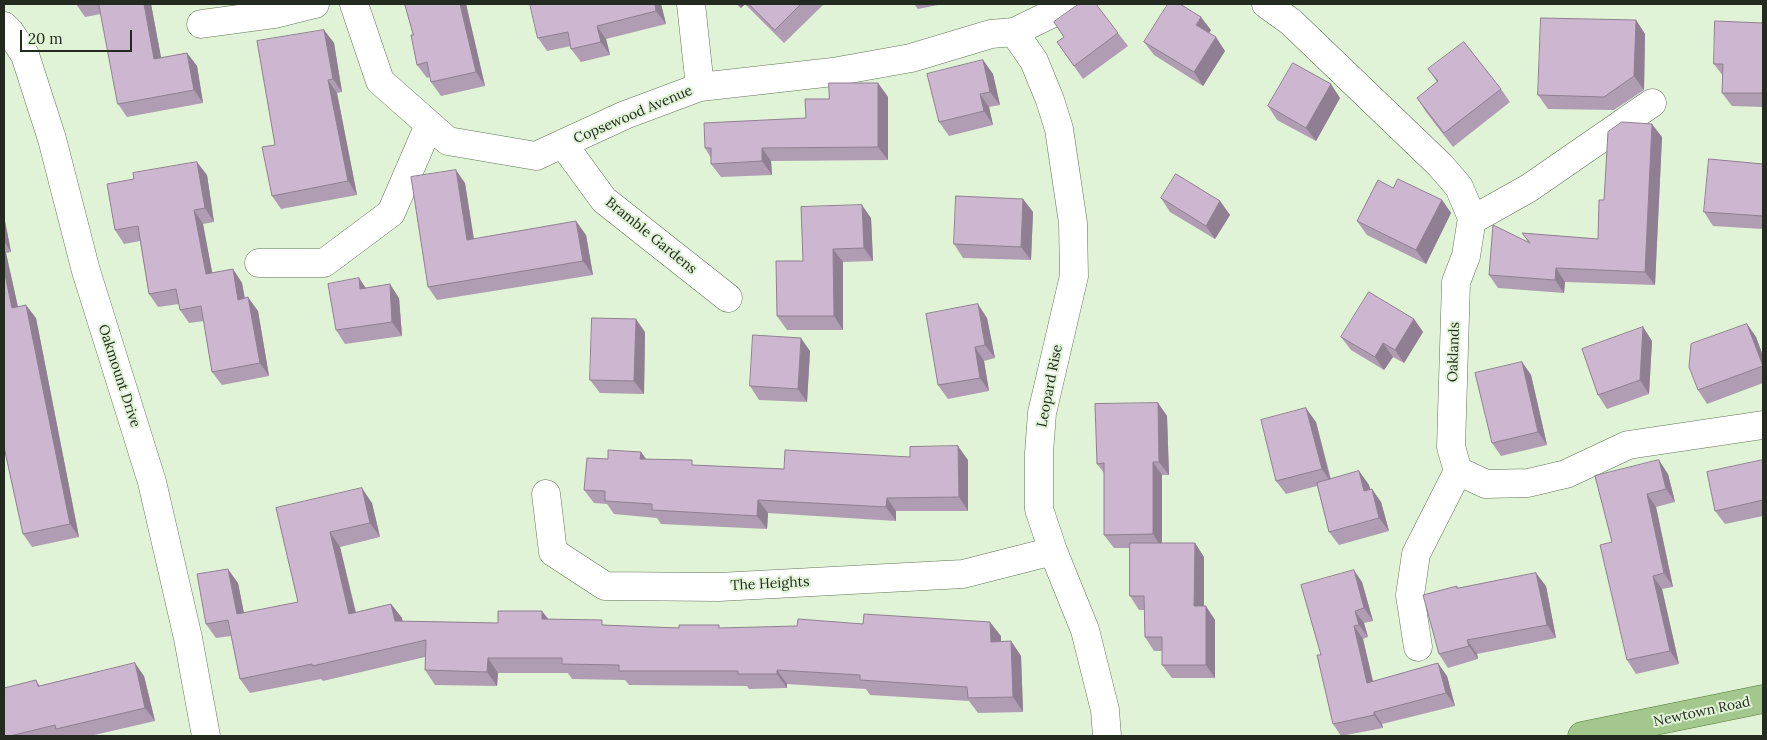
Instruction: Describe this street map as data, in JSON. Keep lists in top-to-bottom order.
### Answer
{
  "streets": {
    "main road": ["Newtown Road"],
    "street": [
      "Copsewood Avenue",
      "Bramble Gardens",
      "Oaklands",
      "Oakmount Drive",
      "Leopard Rise",
      "The Heights"
    ]
  },
  "crossings": [
    ["Copsewood Avenue", "Bramble Gardens"],
    ["Copsewood Avenue", "Leopard Rise"],
    ["Leopard Rise", "The Heights"]
  ],
  "scale_bar": "20 m"
}
